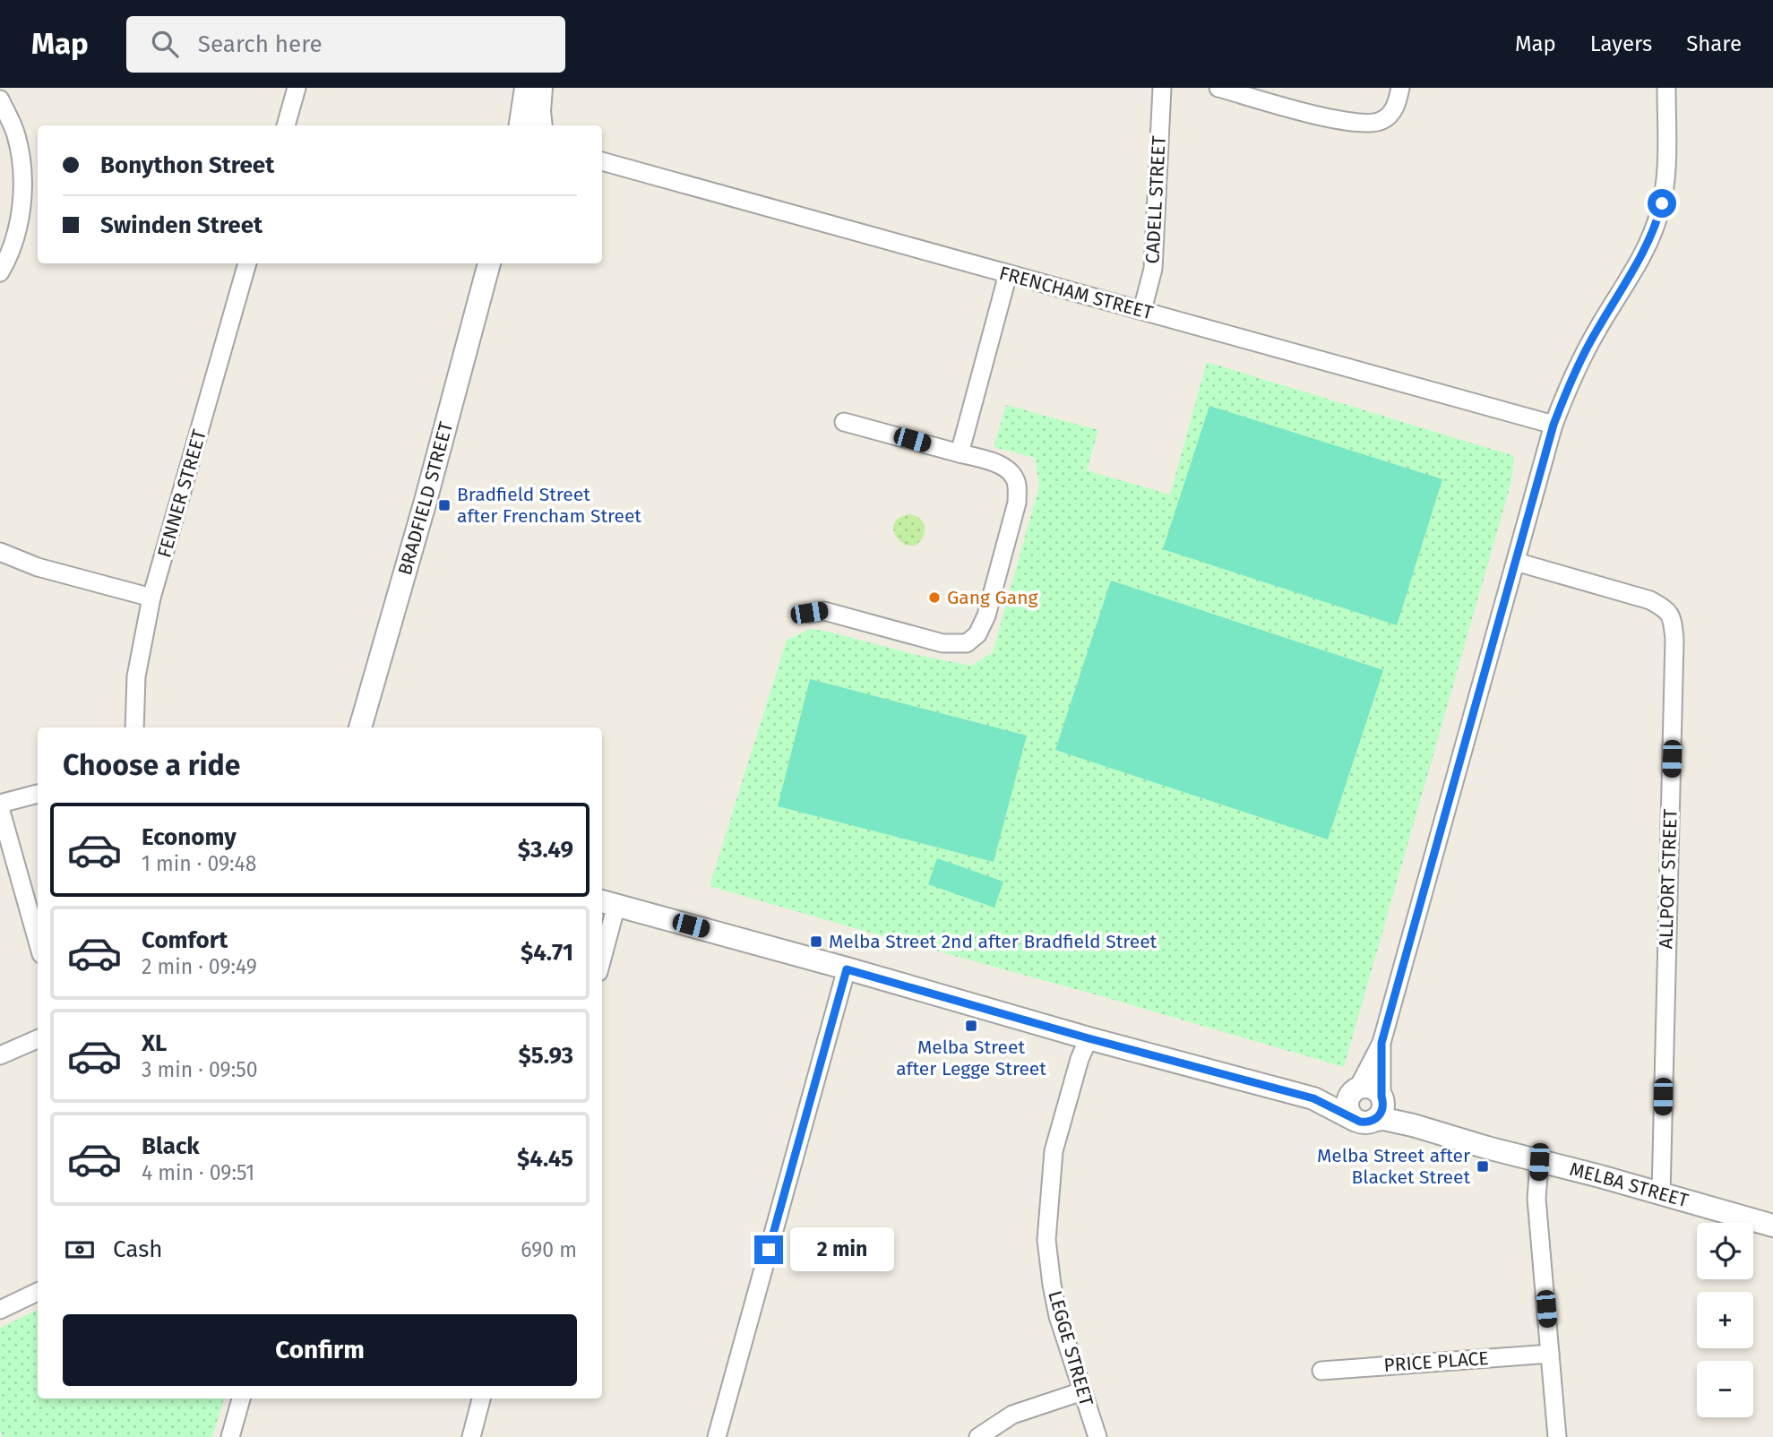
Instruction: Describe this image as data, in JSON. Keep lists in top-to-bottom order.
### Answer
{
  "streets": {
    "street": [
      "CADELL STREET",
      "FRENCHAM STREET",
      "FENNER STREET",
      "BRADFIELD STREET",
      "ALLPORT STREET",
      "MELBA STREET",
      "LEGGE STREET",
      "PRICE PLACE"
    ]
  },
  "crossings": [
    ["CADELL STREET", "FRENCHAM STREET"],
    ["ALLPORT STREET", "MELBA STREET"],
    ["MELBA STREET", "LEGGE STREET"]
  ],
  "places": {
    "transit": [
      "Bradfield Street after Frencham Street",
      "Melba Street 2nd after Bradfield Street",
      "Melba Street after Legge Street",
      "Melba Street after Blacket Street"
    ],
    "other": ["Gang Gang"]
  },
  "page": {
    "header": "Map",
    "search": "Search here",
    "nav": ["Map", "Layers", "Share"],
    "banner": ["Bonython Street", "Swinden Street"],
    "heading": "Choose a ride",
    "list": [
      {
        "name": "Economy",
        "note": "1 min · 09:48",
        "value": "$3.49"
      },
      {
        "name": "Comfort",
        "note": "2 min · 09:49",
        "value": "$4.71"
      },
      {
        "name": "XL",
        "note": "3 min · 09:50",
        "value": "$5.93"
      },
      {
        "name": "Black",
        "note": "4 min · 09:51",
        "value": "$4.45"
      }
    ],
    "pay": ["Cash", "690 m"],
    "map_buttons": ["+", "−"],
    "bubble": "2 min",
    "buttons": "Confirm"
  }
}
